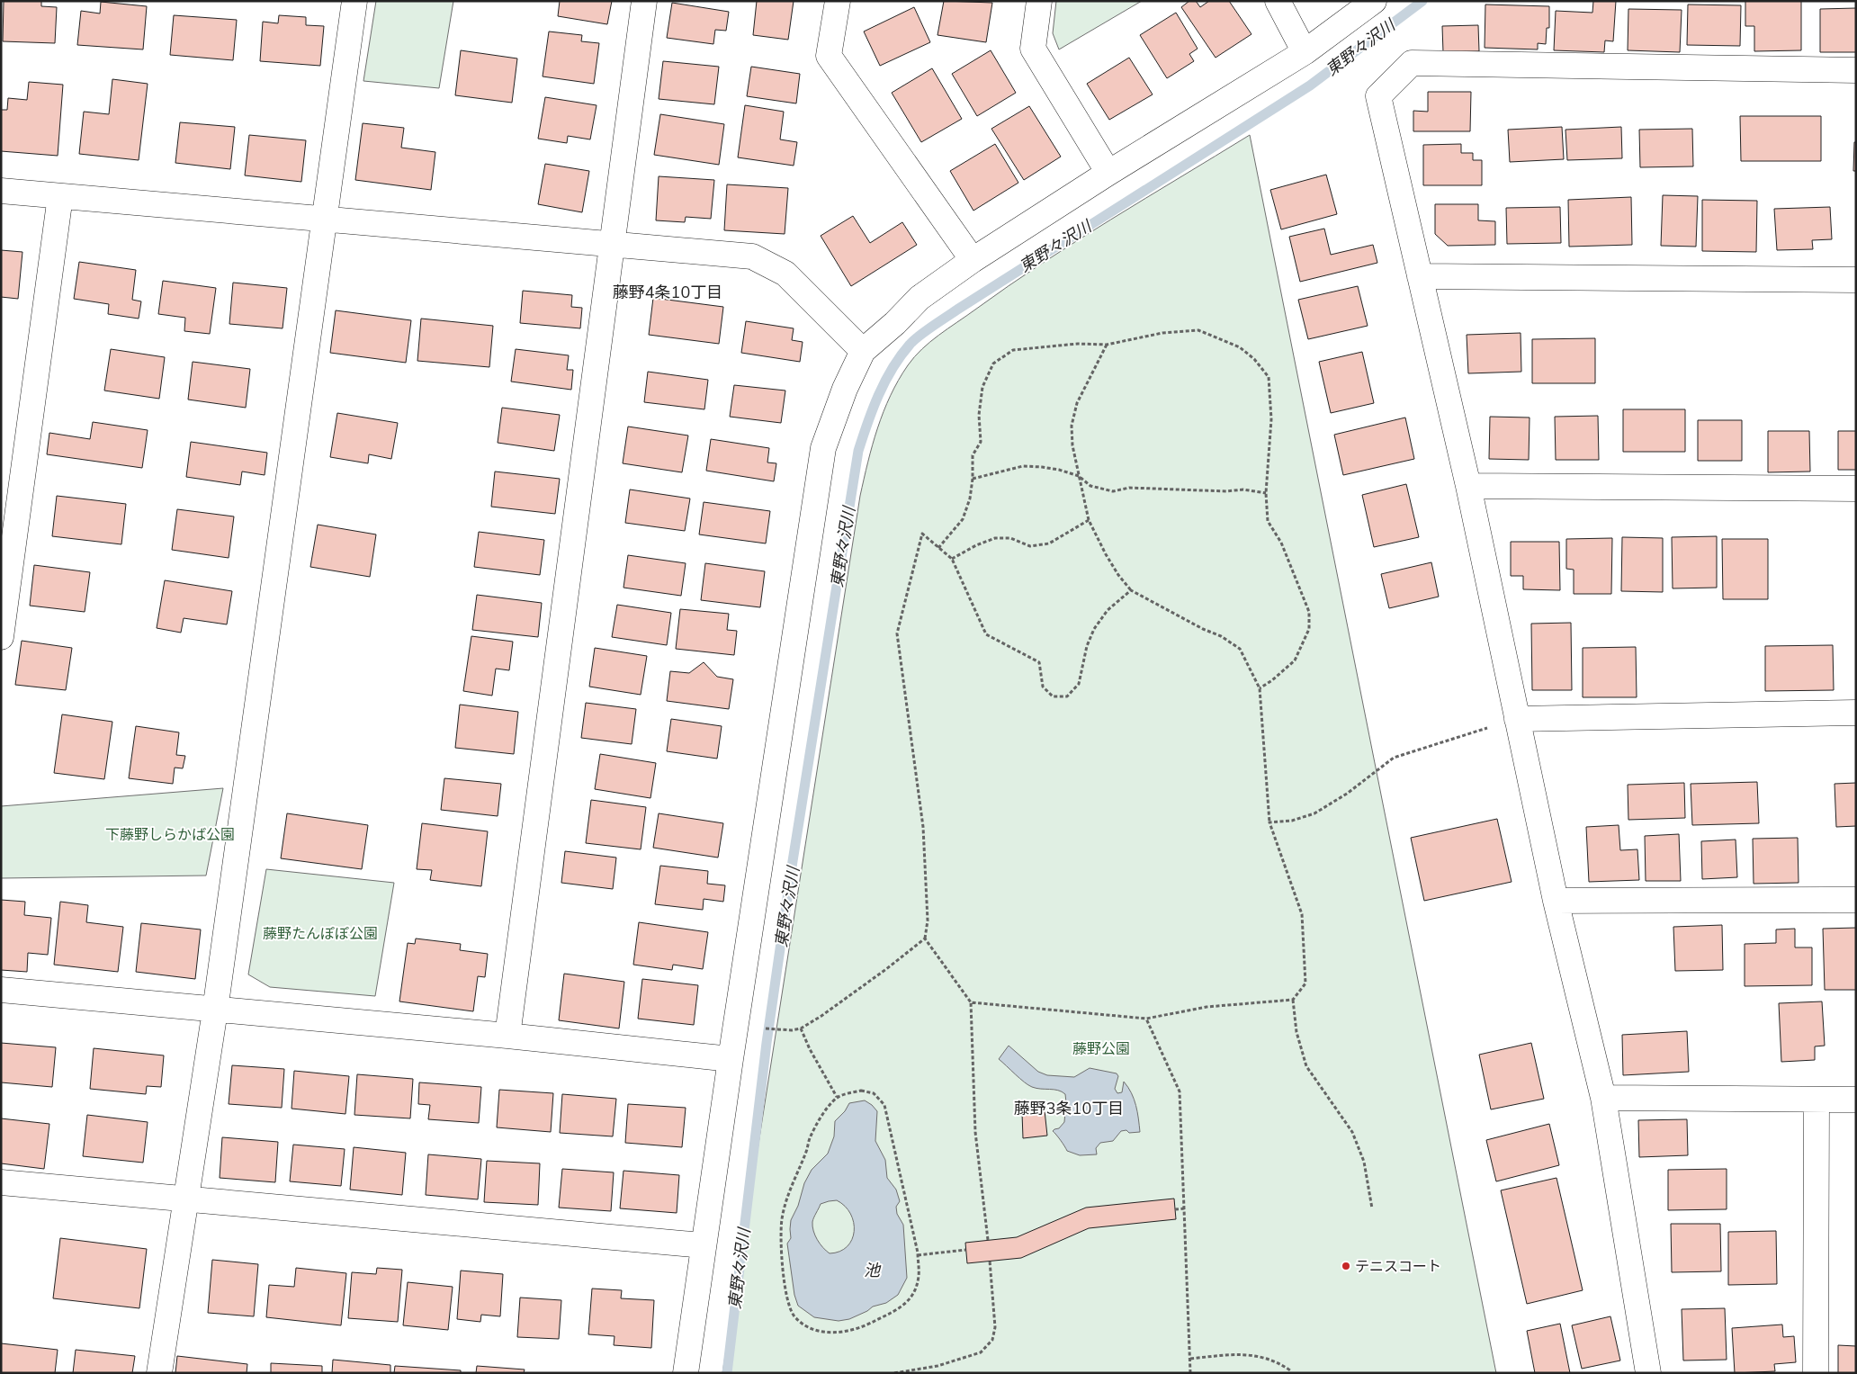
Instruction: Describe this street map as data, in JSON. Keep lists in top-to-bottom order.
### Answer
{
  "districts": ["藤野4条10丁目", "藤野3条10丁目"],
  "water": ["東野々沢川", "池"],
  "parks": ["下藤野しらかば公園", "藤野たんぽぽ公園", "藤野公園"],
  "places": ["テニスコート"]
}
